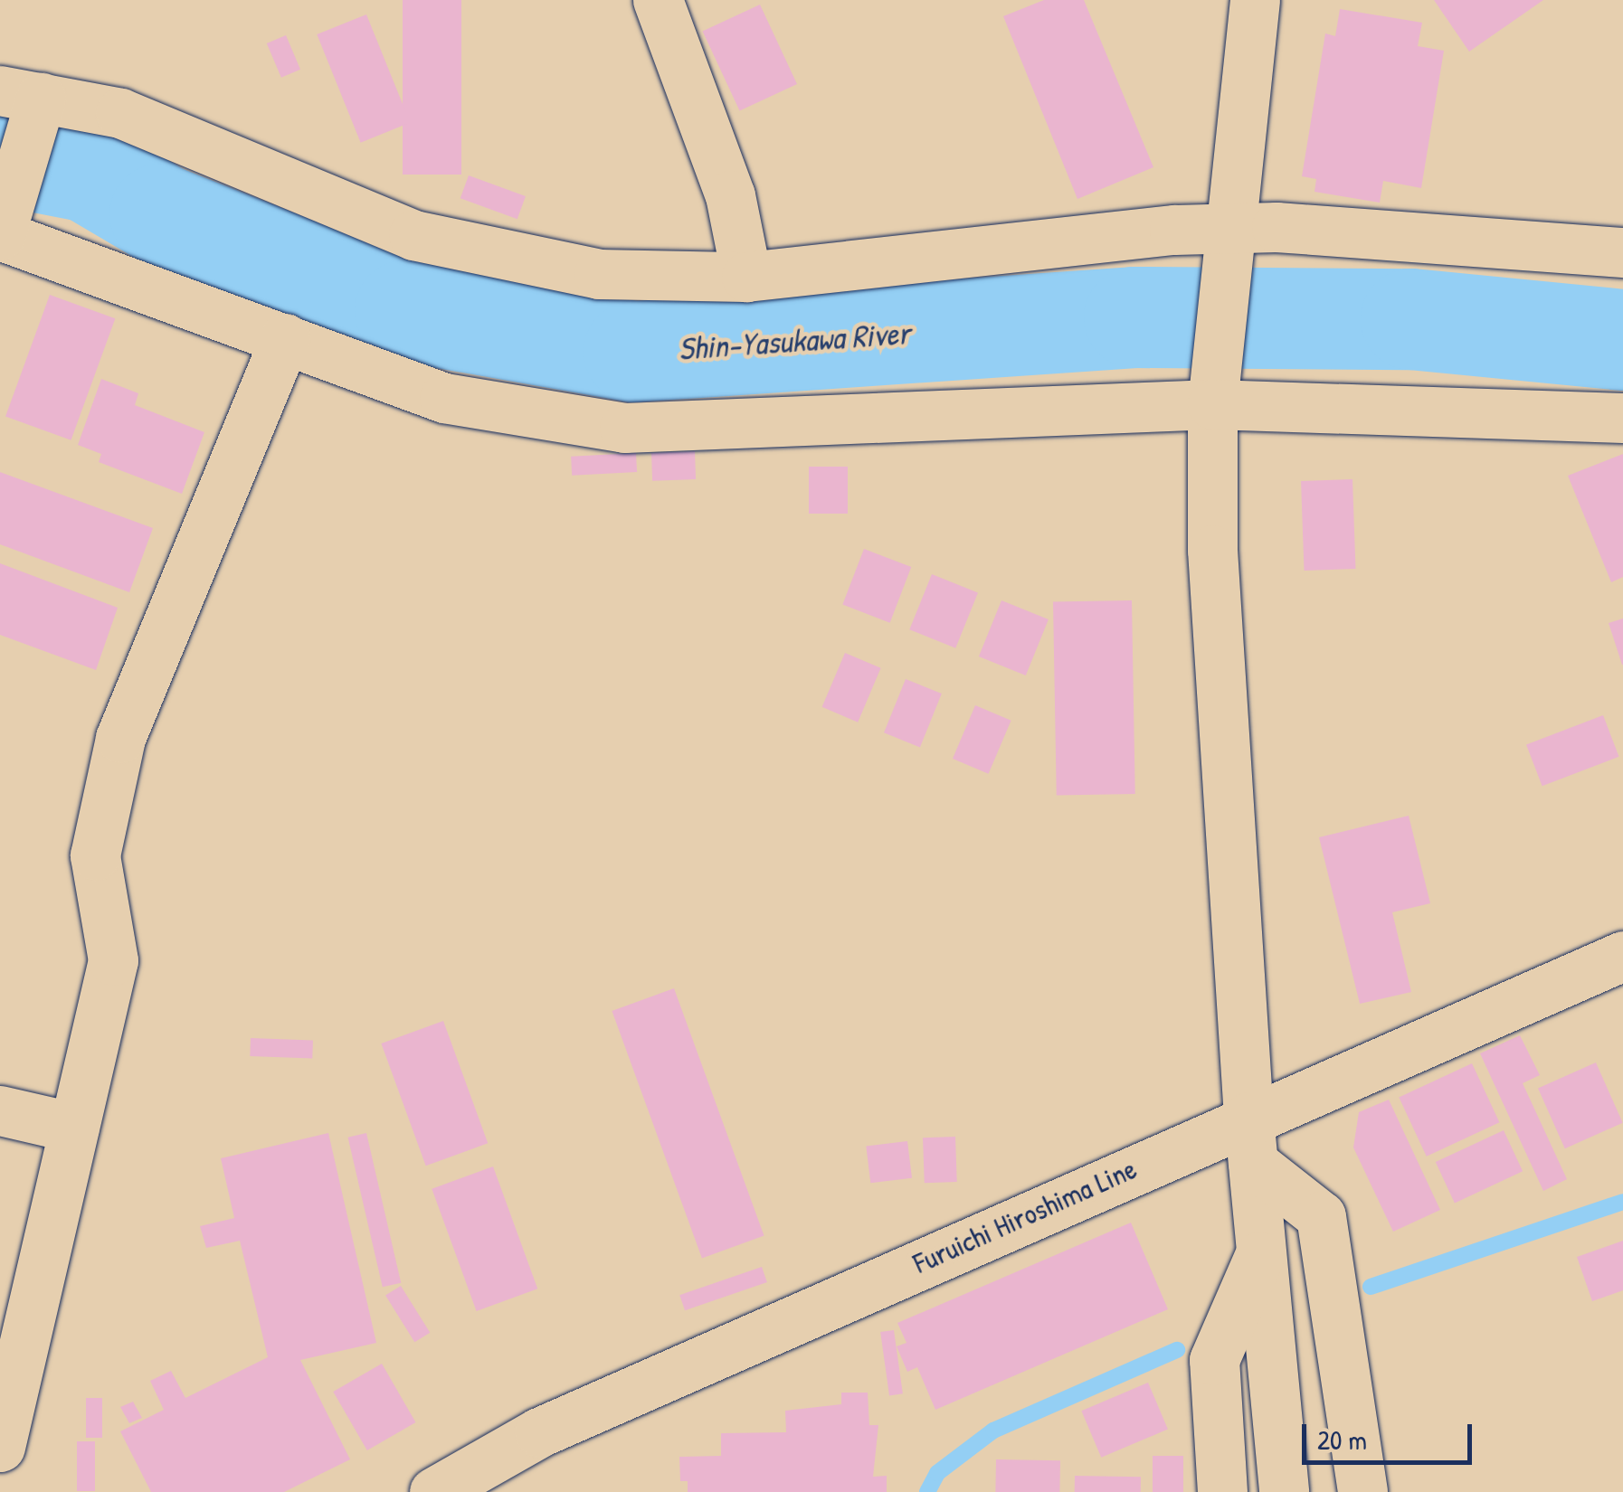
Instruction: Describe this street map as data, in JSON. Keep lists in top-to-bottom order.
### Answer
{
  "streets": {
    "street": ["Furuichi Hiroshima Line"]
  },
  "water": ["Shin-Yasukawa River"],
  "scale_bar": "20 m"
}
